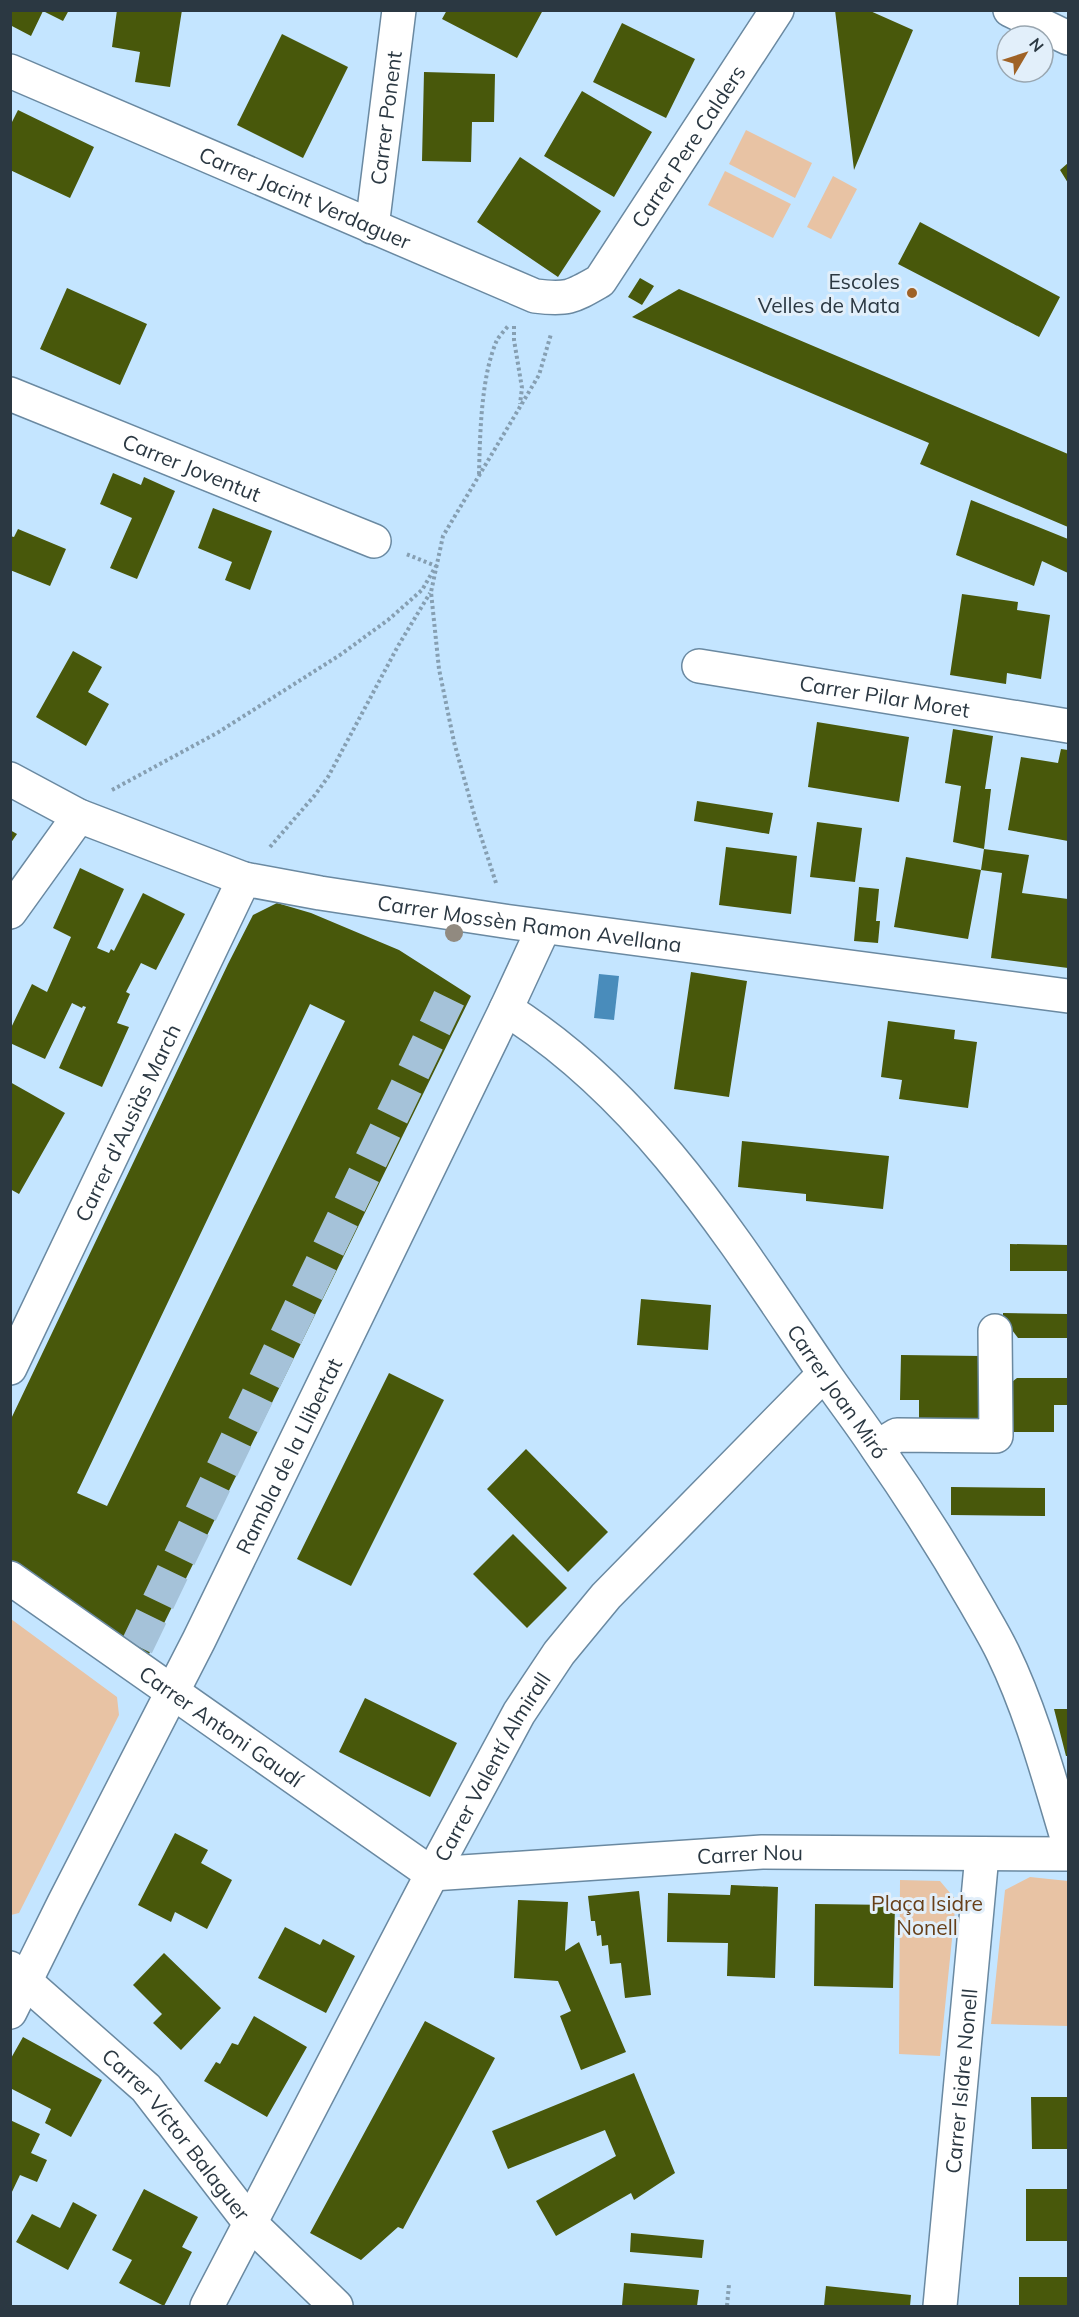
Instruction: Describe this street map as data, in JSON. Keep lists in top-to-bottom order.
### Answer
{
  "streets": {
    "street": [
      "Carrer Ponent",
      "Carrer Pere Calders",
      "Carrer Jacint Verdaguer",
      "Carrer Joventut",
      "Carrer Pilar Moret",
      "Carrer Mossèn Ramon Avellana",
      "Carrer d'Ausiàs March",
      "Carrer Joan Miró",
      "Rambla de la Llibertat",
      "Carrer Antoni Gaudí",
      "Carrer Valentí Almirall",
      "Carrer Nou",
      "Carrer Isidre Nonell",
      "Carrer Víctor Balaguer"
    ]
  },
  "crossings": [
    ["Carrer Ponent", "Carrer Jacint Verdaguer"],
    ["Carrer Pere Calders", "Carrer Jacint Verdaguer"],
    ["Carrer Mossèn Ramon Avellana", "Carrer d'Ausiàs March"],
    ["Carrer Mossèn Ramon Avellana", "Rambla de la Llibertat"],
    ["Carrer Joan Miró", "Rambla de la Llibertat"],
    ["Carrer Joan Miró", "Carrer Valentí Almirall"],
    ["Rambla de la Llibertat", "Carrer Antoni Gaudí"],
    ["Rambla de la Llibertat", "Carrer Víctor Balaguer"],
    ["Carrer Antoni Gaudí", "Carrer Valentí Almirall"],
    ["Carrer Antoni Gaudí", "Carrer Nou"],
    ["Carrer Valentí Almirall", "Carrer Nou"],
    ["Carrer Valentí Almirall", "Carrer Víctor Balaguer"],
    ["Carrer Nou", "Carrer Isidre Nonell"]
  ],
  "parks": ["Plaça Isidre Nonell"],
  "places": ["Escoles Velles de Mata"],
  "north": "top right"
}
